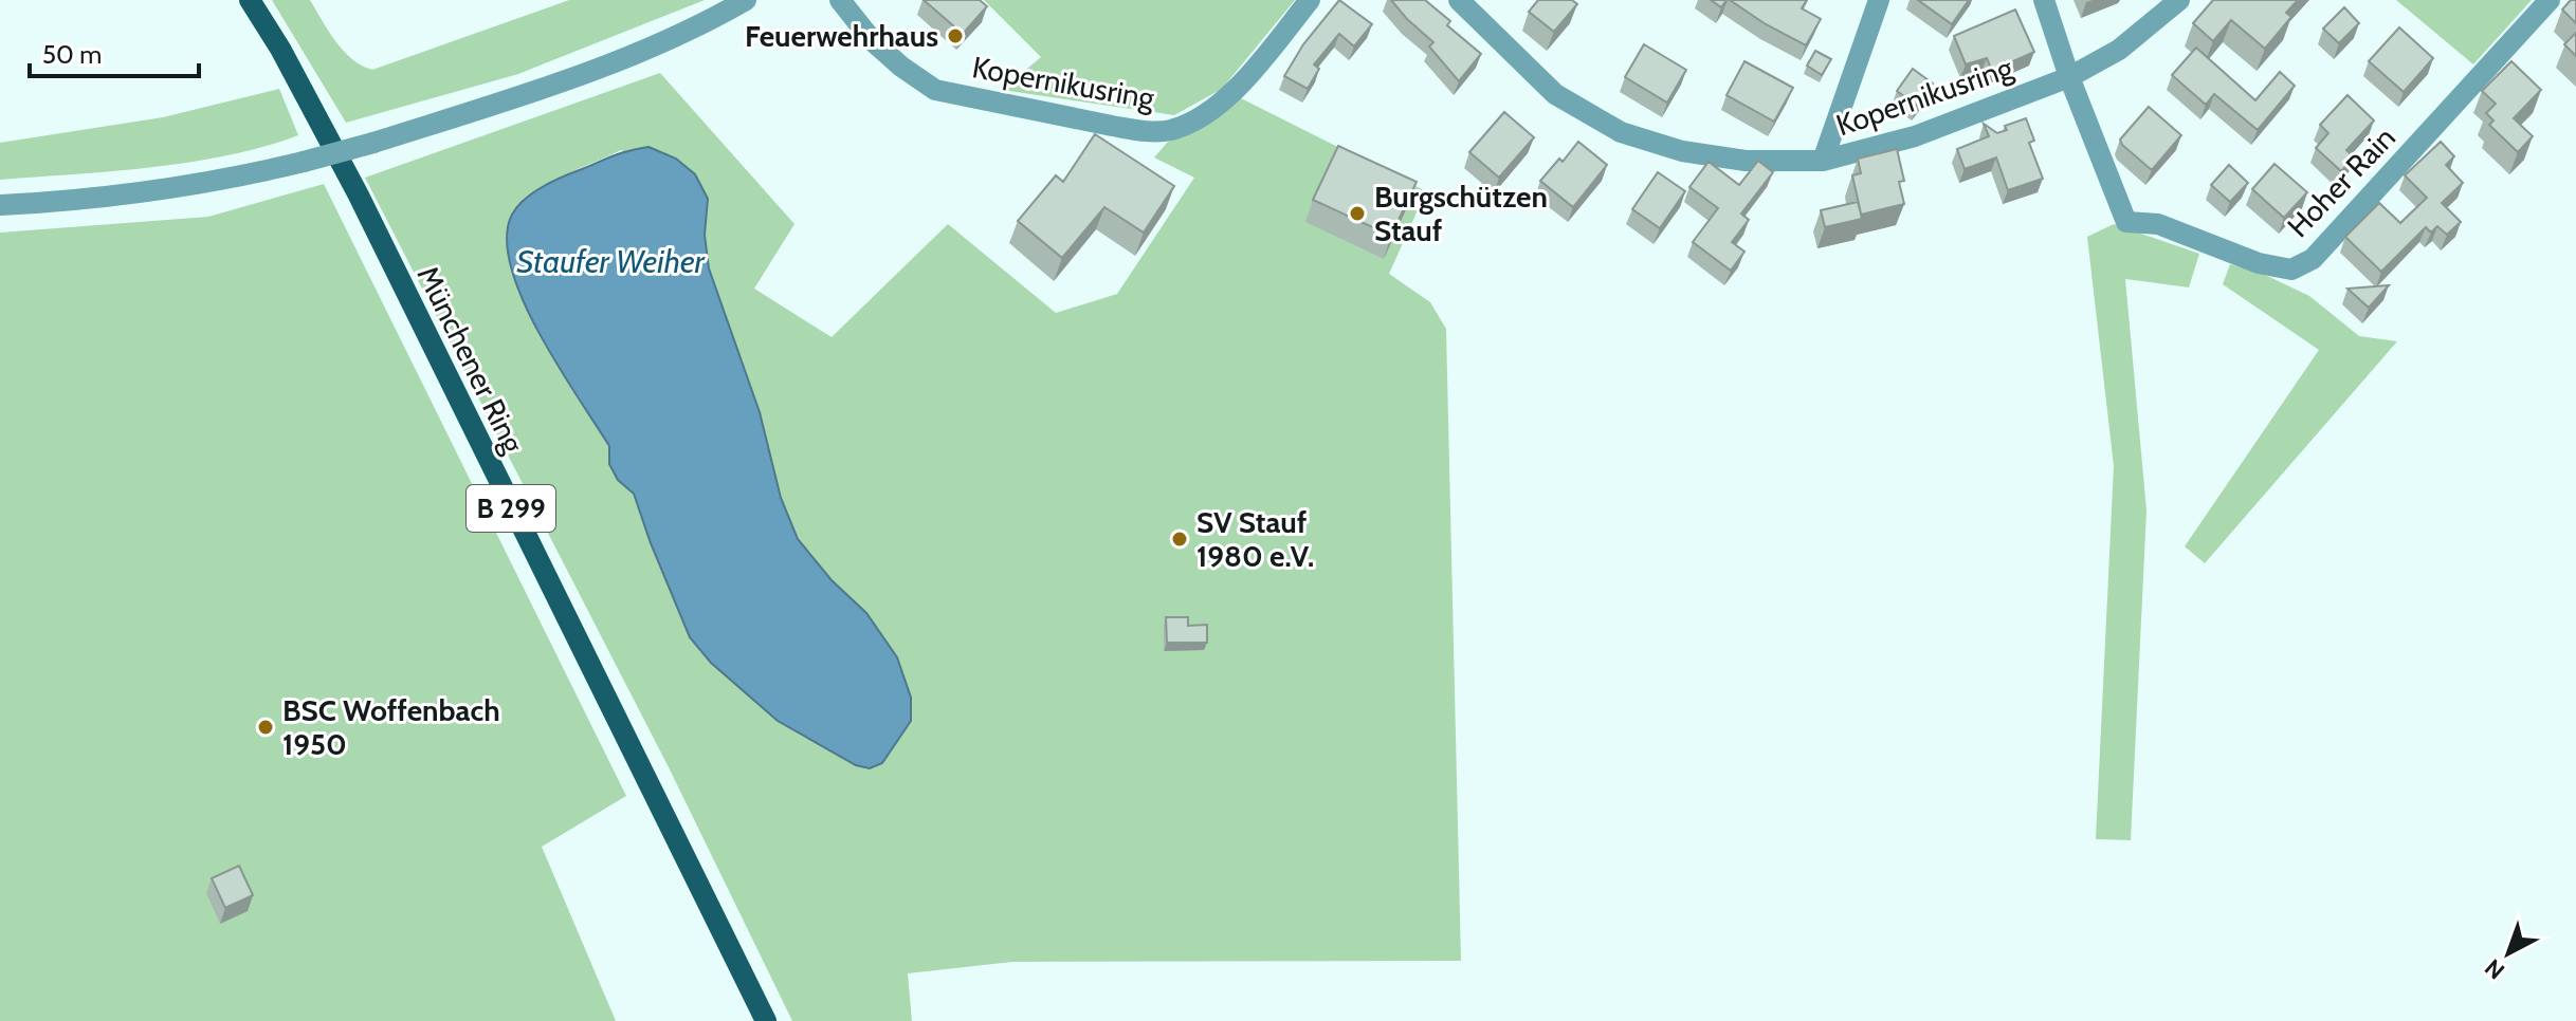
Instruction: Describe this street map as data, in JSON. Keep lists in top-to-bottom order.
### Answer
{
  "streets": {
    "main road": ["Münchener Ring", "B 299"],
    "street": ["Kopernikusring", "Hoher Rain"]
  },
  "crossings": [
    ["Kopernikusring", "Hoher Rain"]
  ],
  "water": ["Staufer Weiher"],
  "places": [
    "Feuerwehrhaus",
    "Burgschützen Stauf",
    "SV Stauf 1980 e.V.",
    "BSC Woffenbach 1950"
  ],
  "scale_bar": "50 m",
  "north": "bottom left"
}
